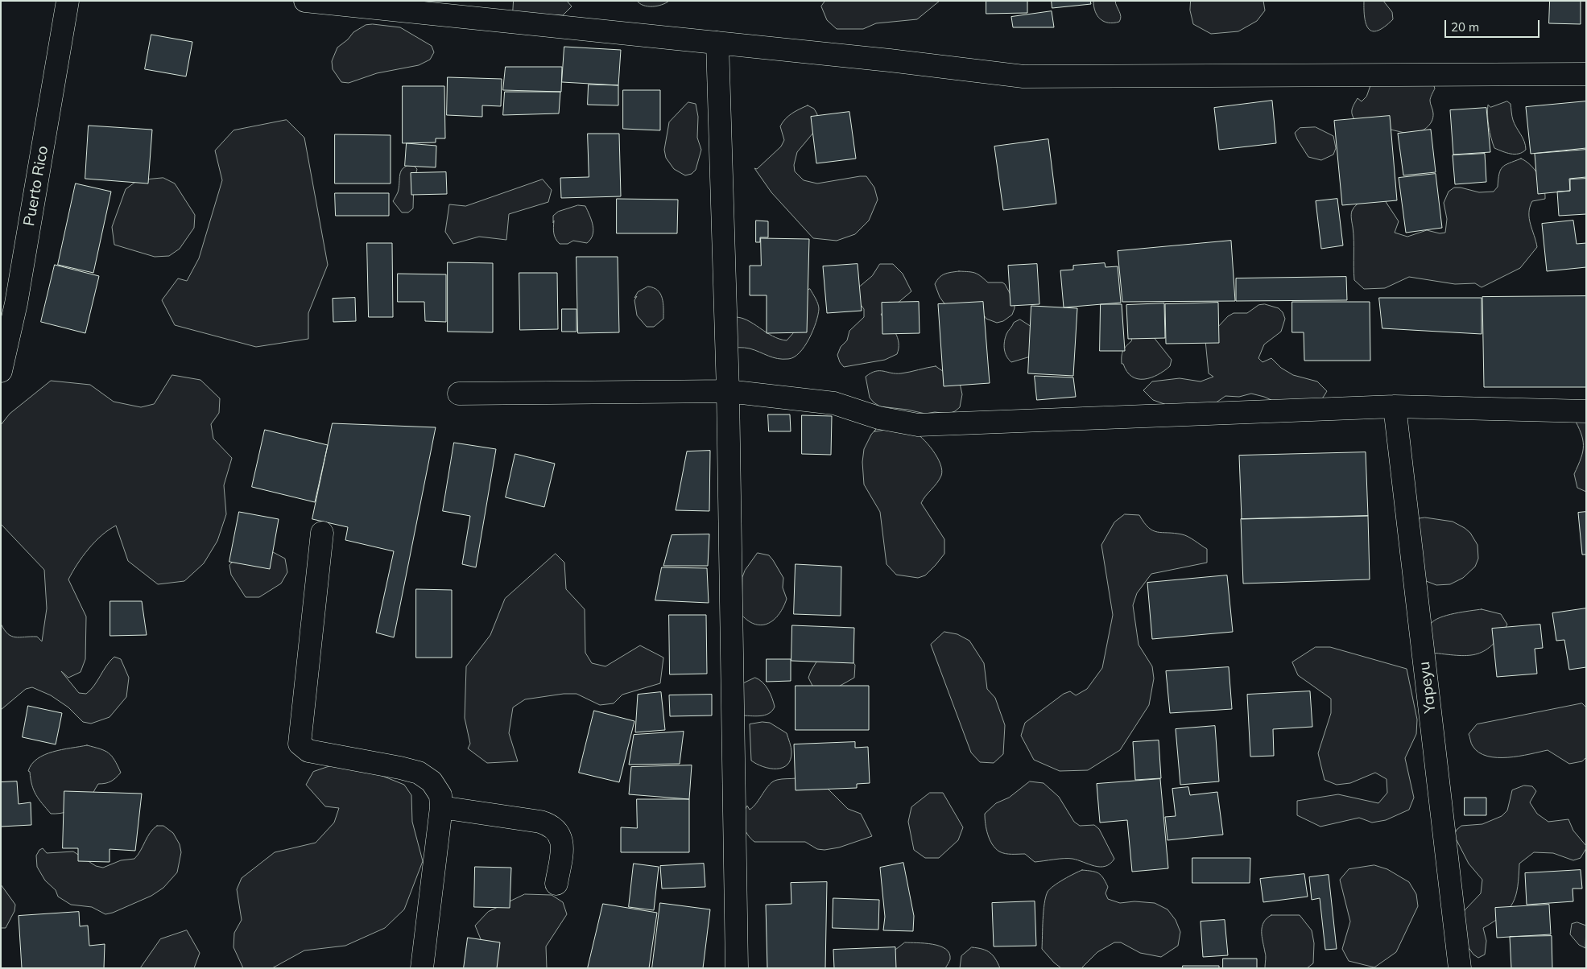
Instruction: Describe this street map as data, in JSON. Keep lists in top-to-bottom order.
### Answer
{
  "streets": {
    "street": ["Puerto Rico", "Yapeyu"]
  },
  "scale_bar": "20 m"
}
